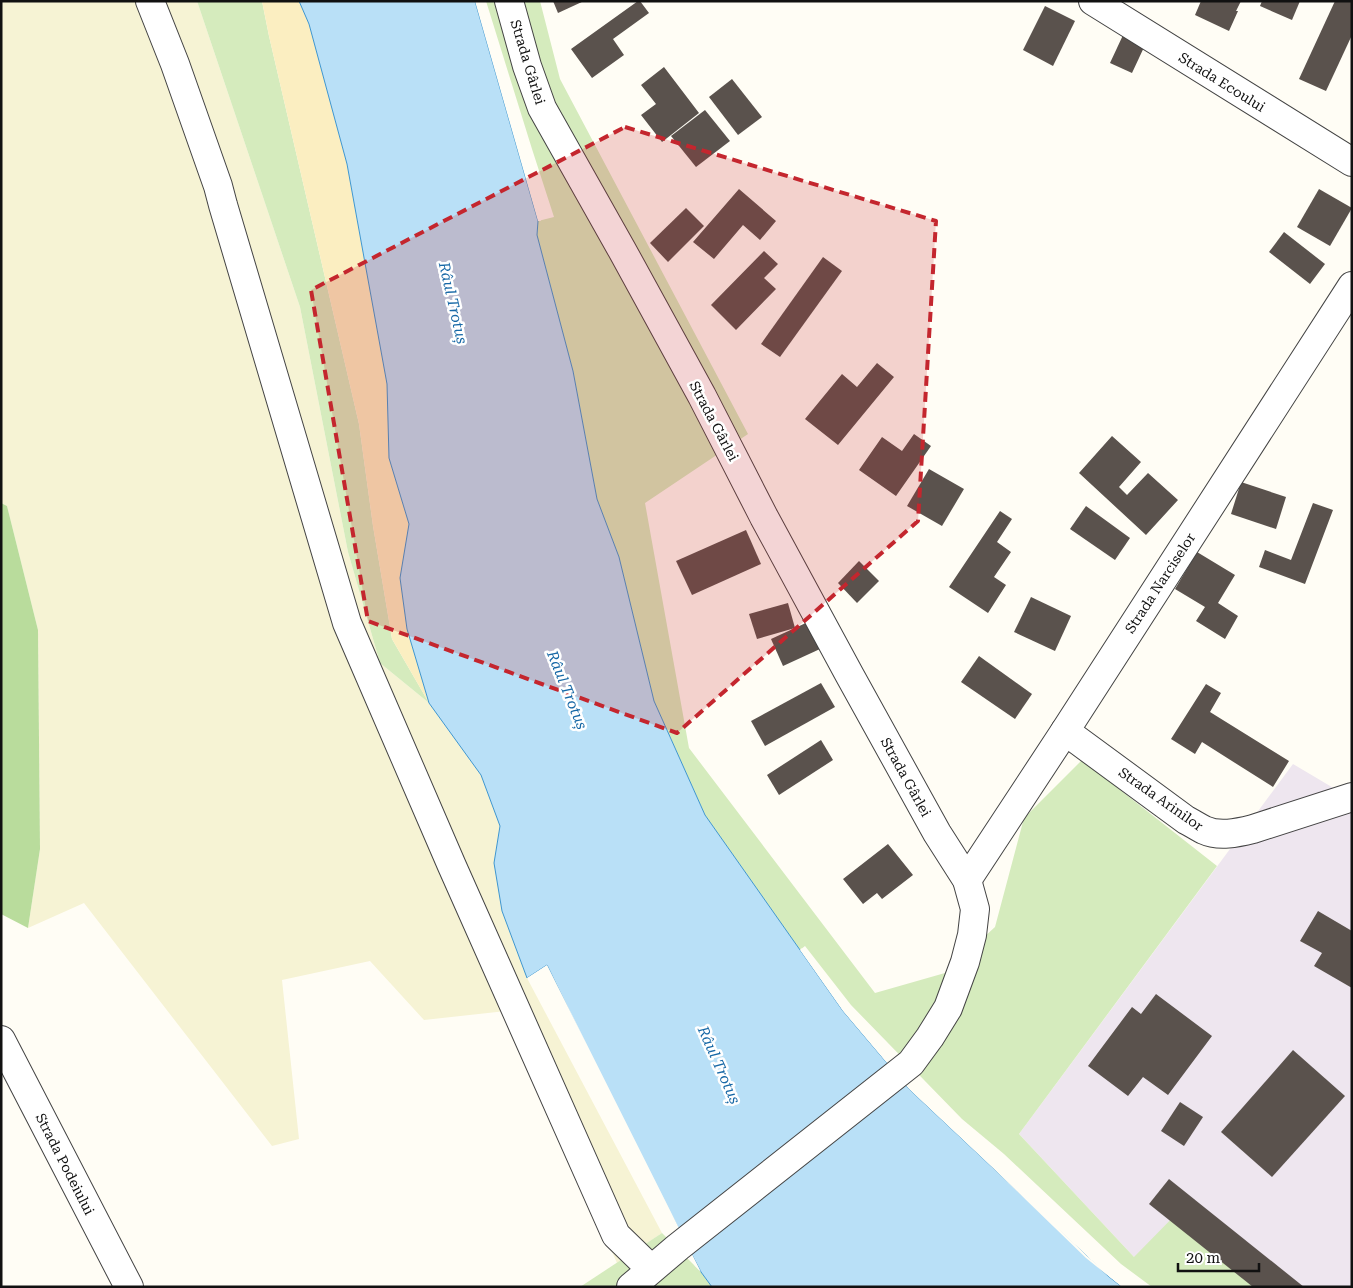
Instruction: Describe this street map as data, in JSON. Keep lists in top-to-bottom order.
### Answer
{
  "streets": {
    "street": [
      "Strada Gârlei",
      "Strada Ecoului",
      "Strada Narciselor",
      "Strada Arinilor",
      "Strada Podeiului"
    ]
  },
  "crossings": [
    ["Strada Gârlei", "Strada Narciselor"],
    ["Strada Narciselor", "Strada Arinilor"]
  ],
  "water": ["Râul Trotuș"],
  "scale_bar": "20 m"
}
